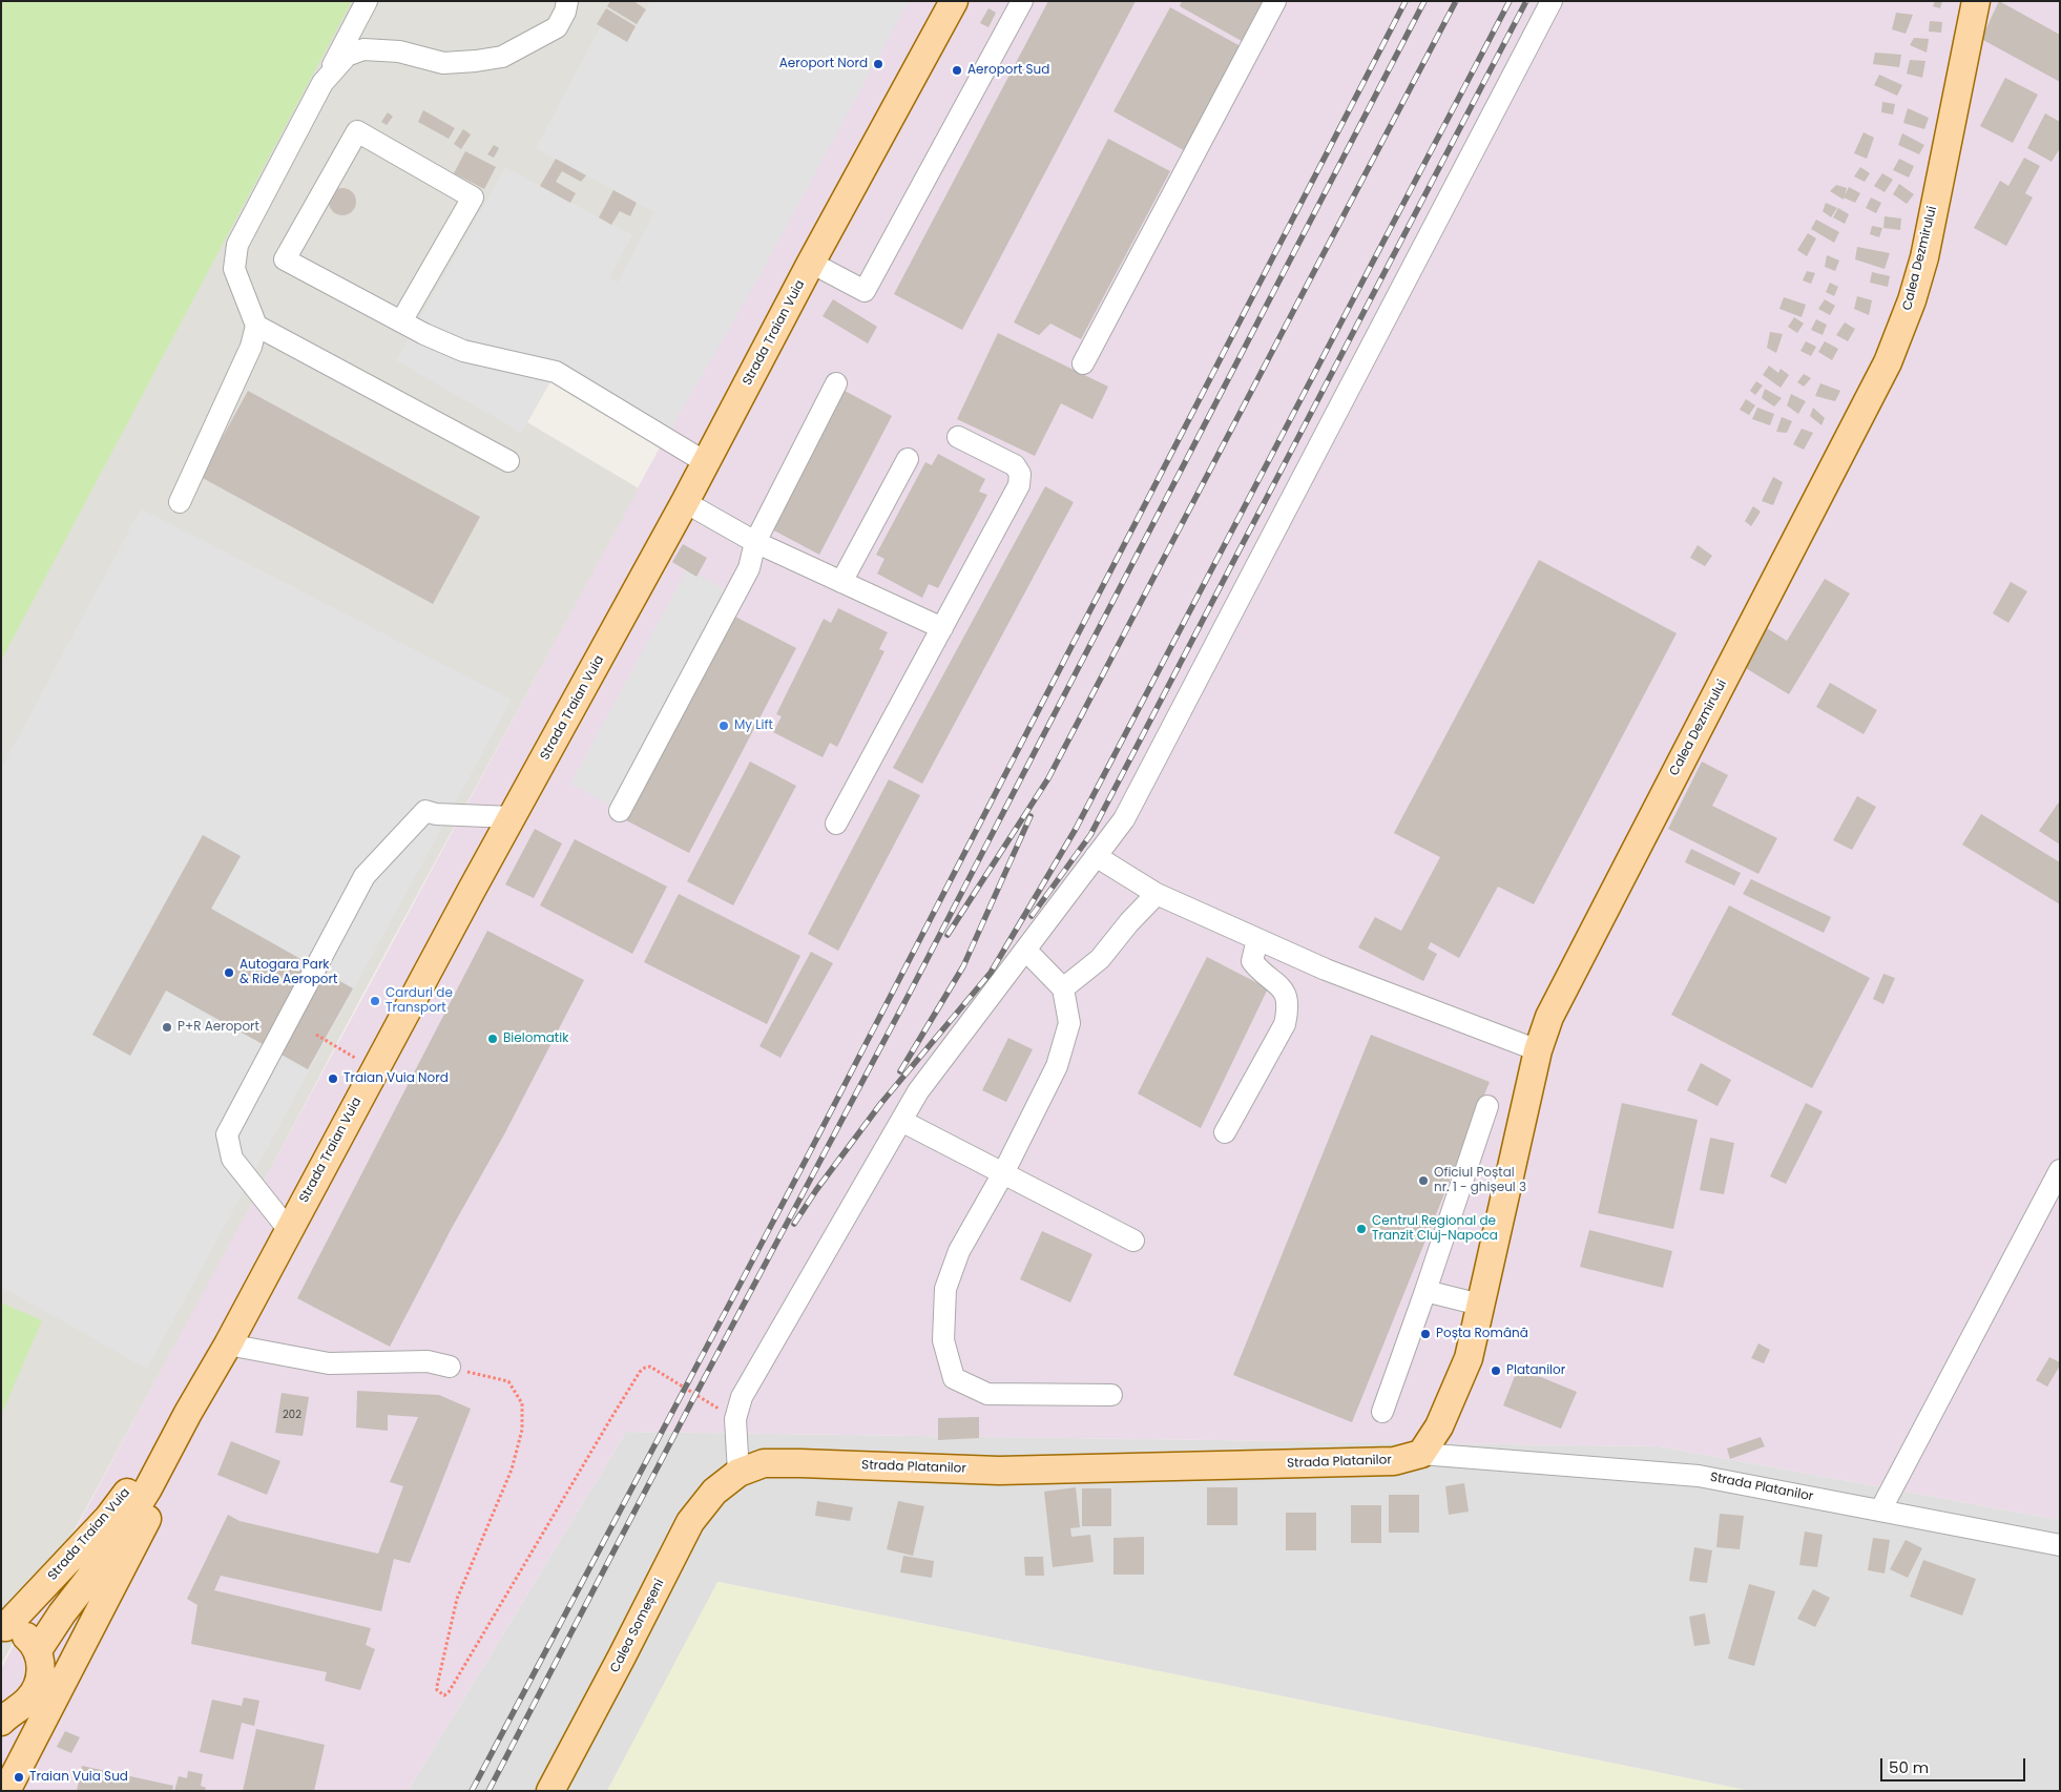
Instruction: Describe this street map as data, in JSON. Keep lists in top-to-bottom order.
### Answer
{
  "streets": {
    "main road": [
      "Calea Dezmirului",
      "Strada Traian Vuia",
      "Strada Platanilor",
      "Calea Someșeni"
    ]
  },
  "crossings": [
    ["Calea Dezmirului", "Strada Platanilor"],
    ["Strada Platanilor", "Calea Someșeni"]
  ],
  "places": [
    "Aeroport Nord",
    "Aeroport Sud",
    "My Lift",
    "Autogara Park & Ride Aeroport",
    "Carduri de Transport",
    "P+R Aeroport",
    "Bielomatik",
    "Traian Vuia Nord",
    "Oficiul Poștal nr. 1 - ghișeul 3",
    "Centrul Regional de Tranzit Cluj-Napoca",
    "Poșta Română",
    "Platanilor",
    "Traian Vuia Sud"
  ],
  "house_numbers": ["202"],
  "scale_bar": "50 m"
}
